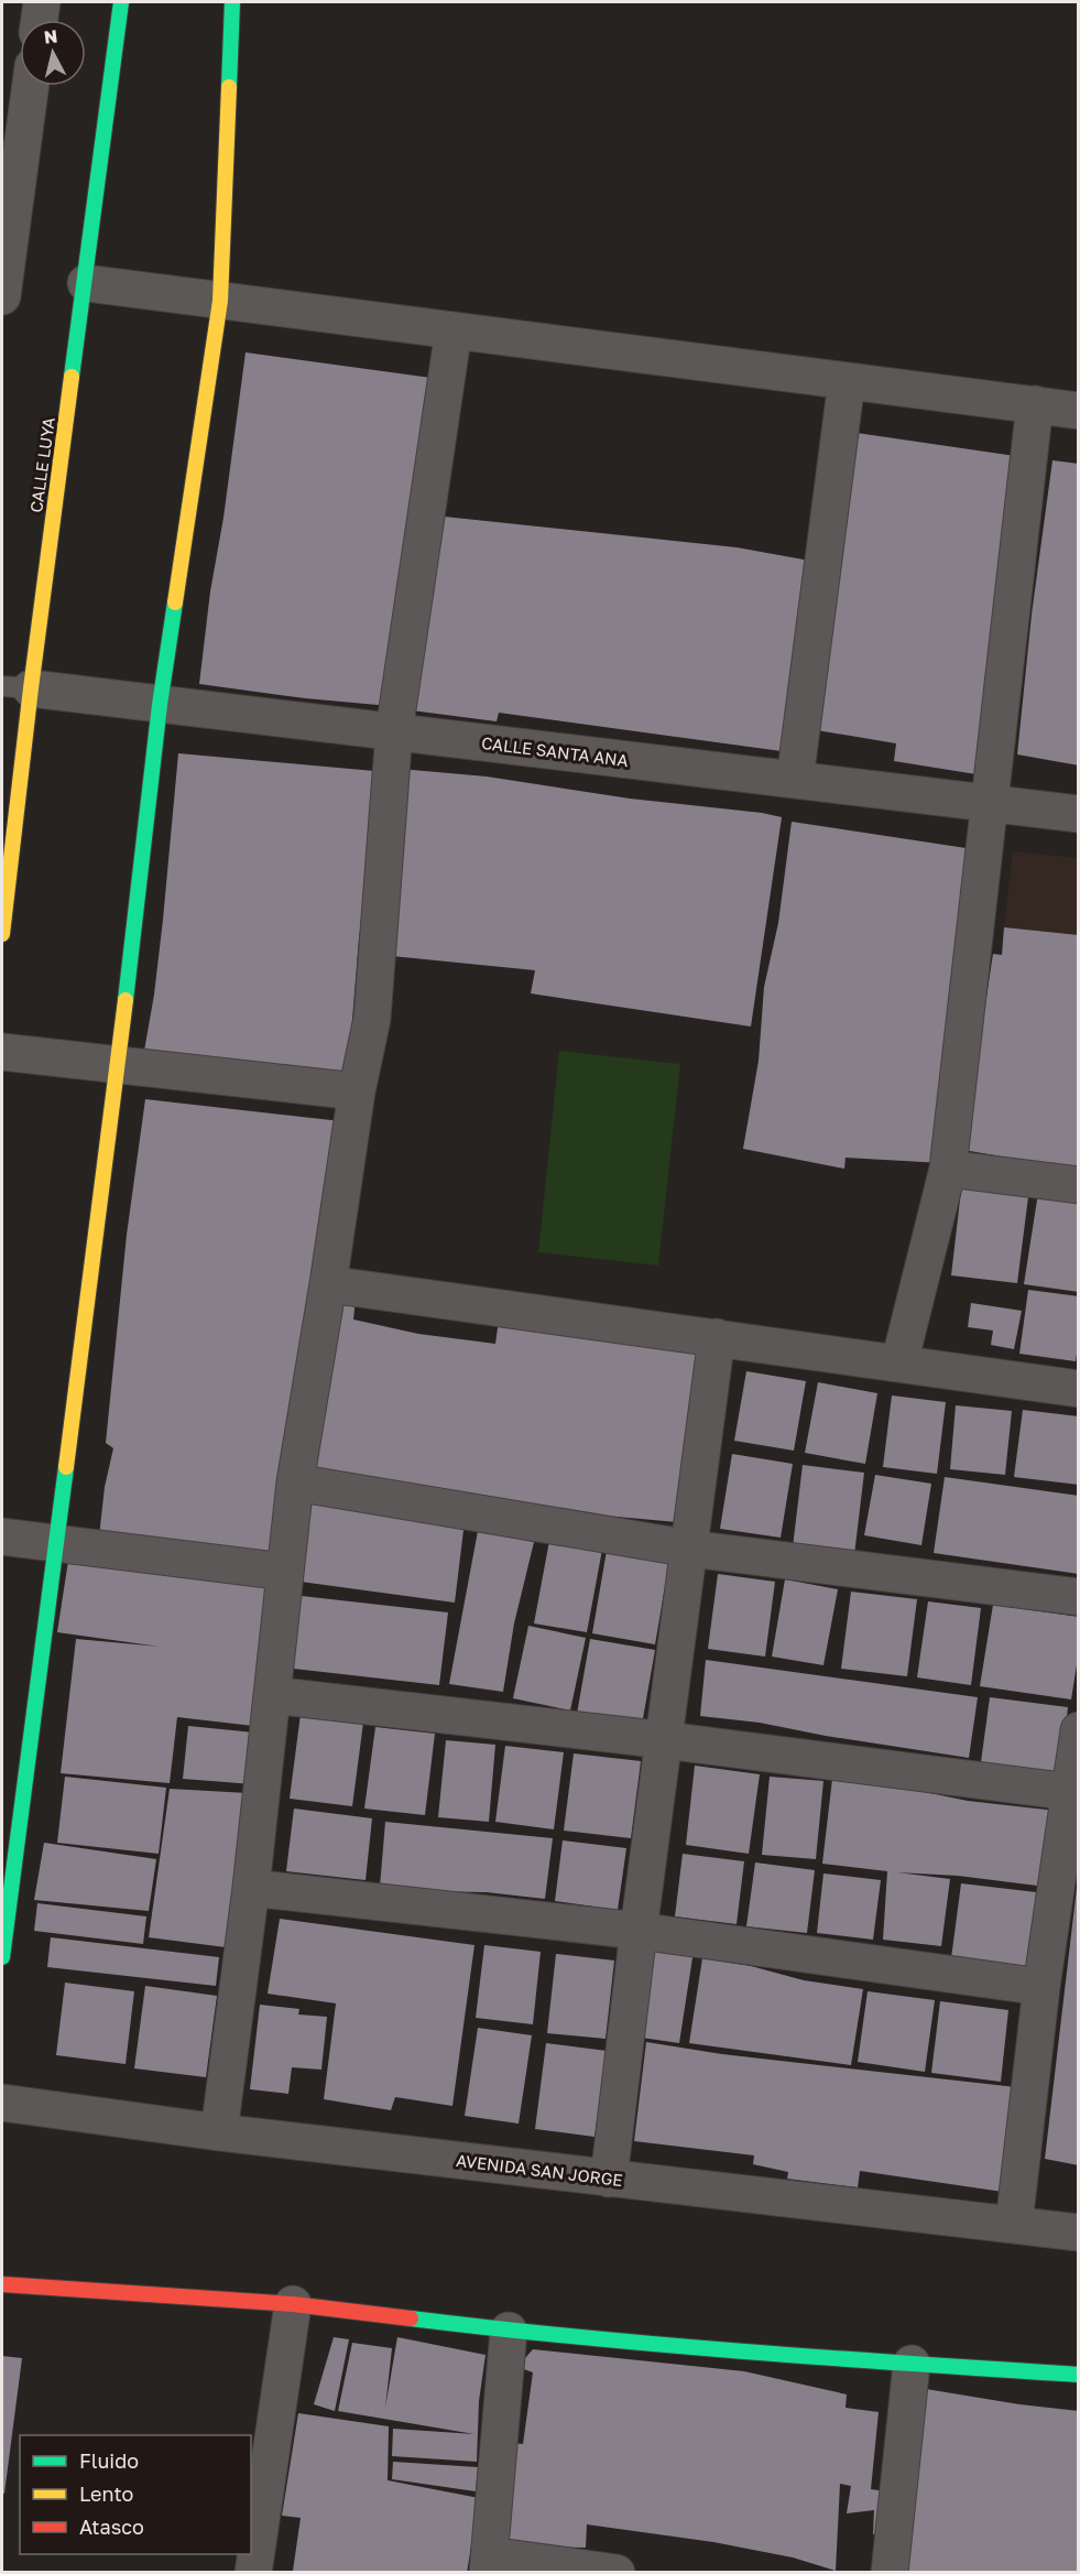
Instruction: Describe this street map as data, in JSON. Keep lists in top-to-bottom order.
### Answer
{
  "streets": {
    "street": ["CALLE LUYA", "CALLE SANTA ANA", "AVENIDA SAN JORGE"]
  },
  "crossings": [
    ["CALLE LUYA", "CALLE SANTA ANA"]
  ],
  "legend": ["Fluido", "Lento", "Atasco"],
  "north": "top"
}
